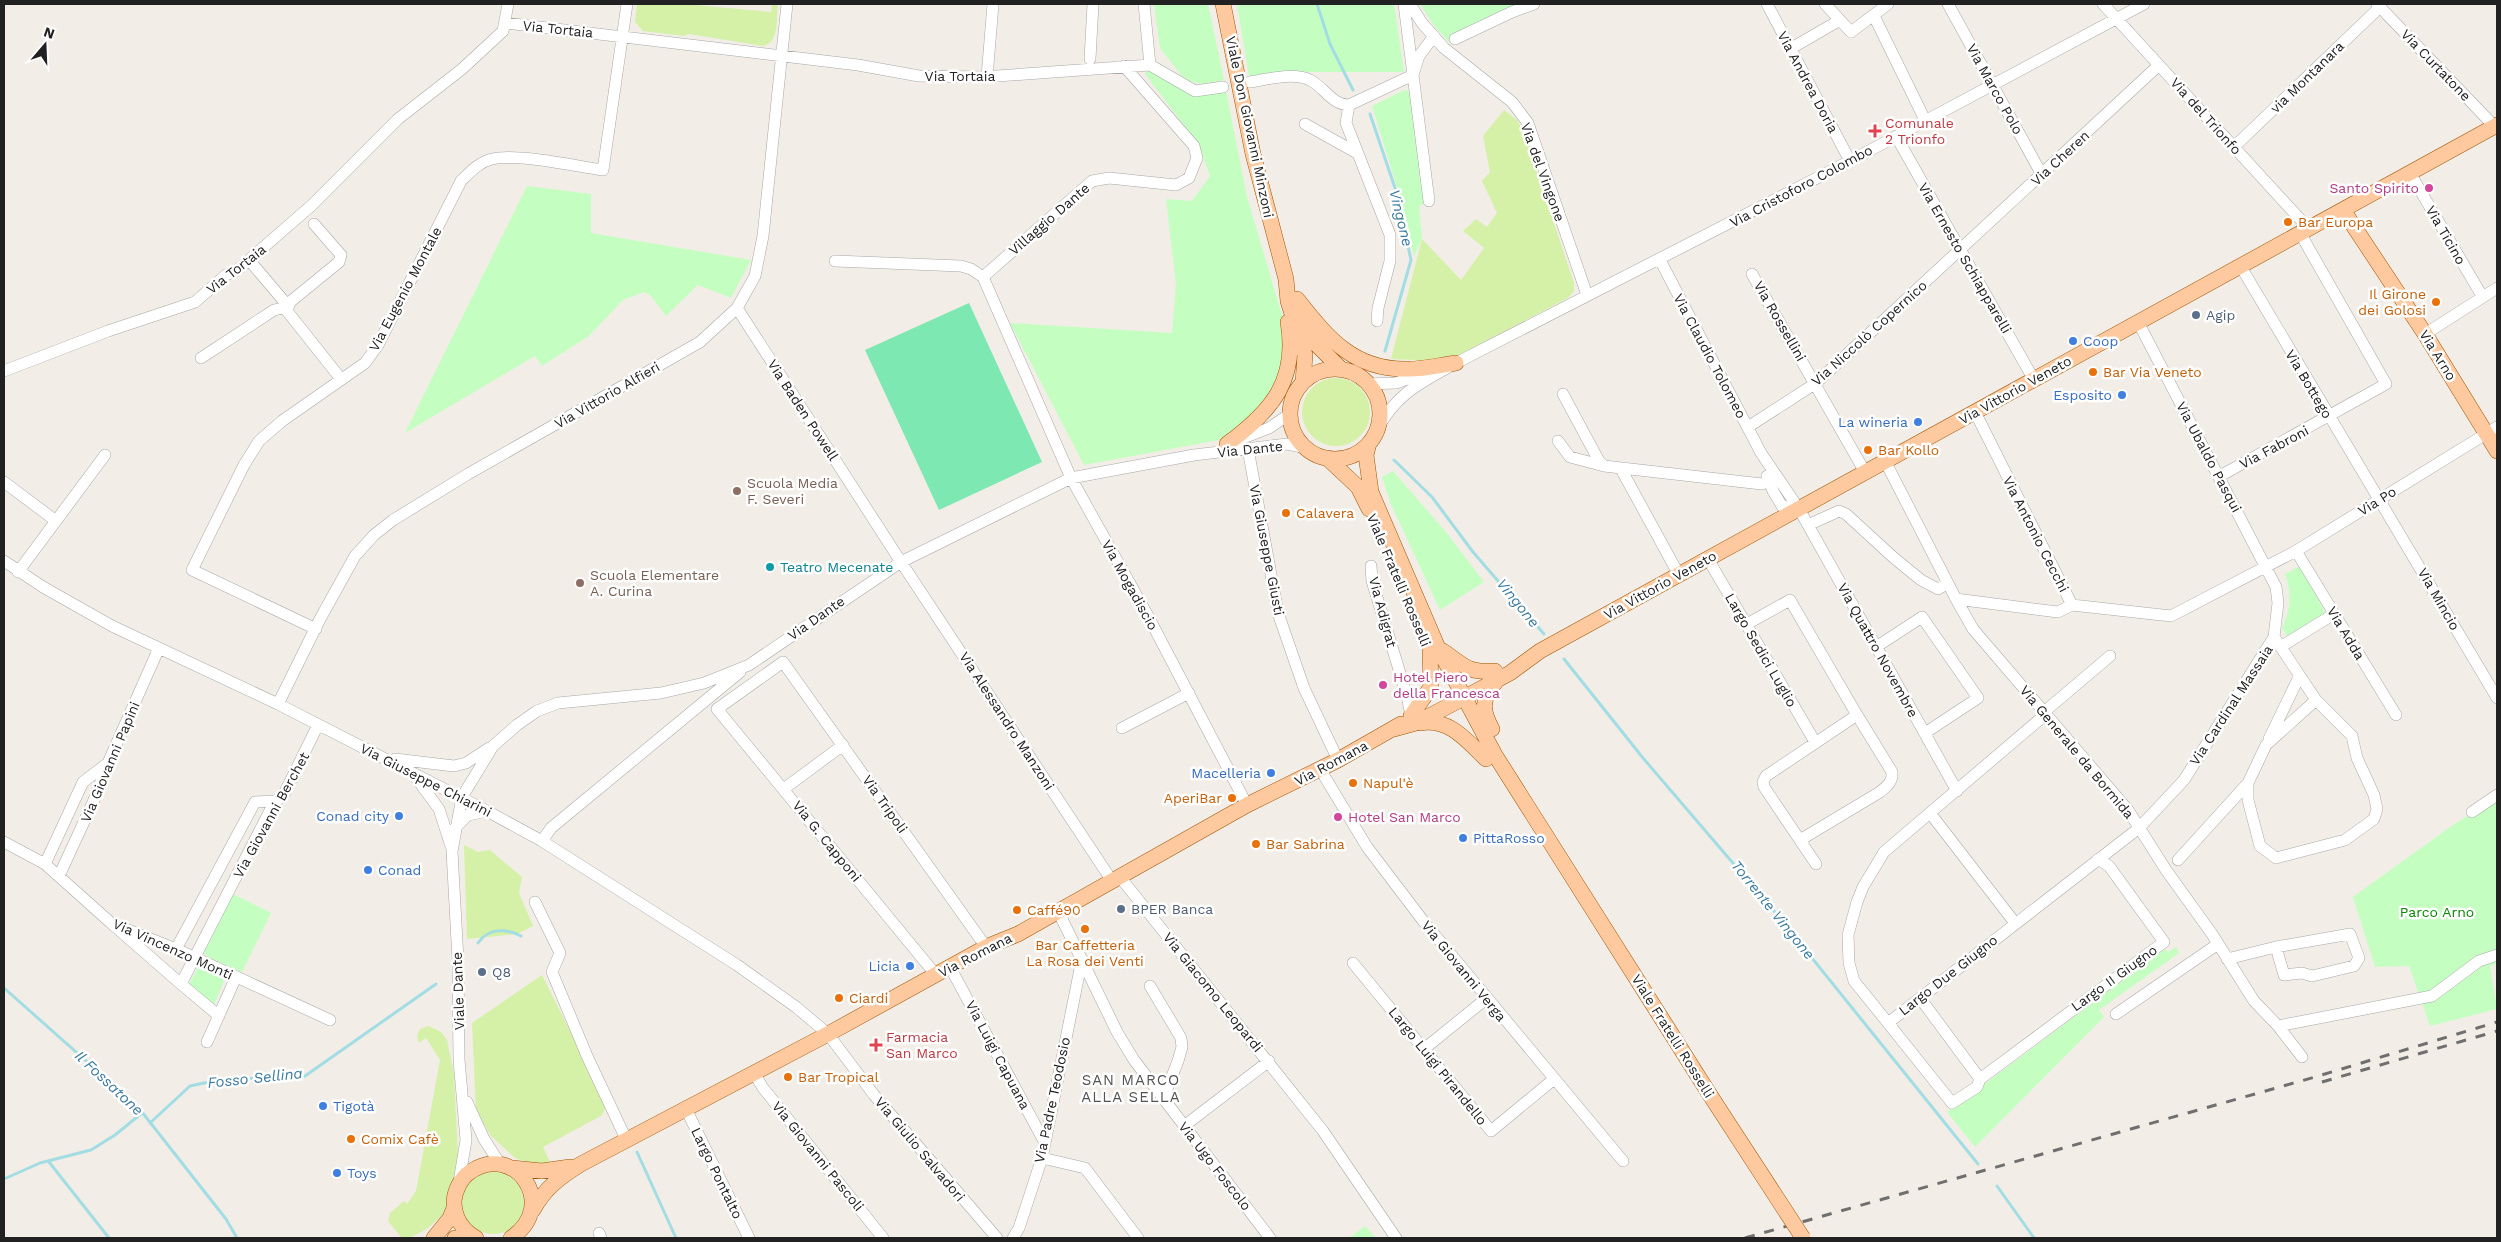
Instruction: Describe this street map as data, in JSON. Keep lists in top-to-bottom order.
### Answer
{
  "streets": {
    "main road": [
      "Viale Don Giovanni Minzoni",
      "Via Arno",
      "Via Vittorio Veneto",
      "Viale Fratelli Rosselli",
      "Via Romana"
    ],
    "street": [
      "Via Tortaia",
      "Via Curtatone",
      "via Montanara",
      "Via Andrea Doria",
      "Via Marco Polo",
      "Via del Trionfo",
      "Via Cheren",
      "Via del Vingone",
      "Via Cristoforo Colombo",
      "Villaggio Dante",
      "Via Ticino",
      "Via Ernesto Schiapparelli",
      "Via Eugenio Montale",
      "Via Rossellini",
      "Via Niccolò Copernico",
      "Via Claudio Tolomeo",
      "Via Bottego",
      "Via Vittorio Alfieri",
      "Via Baden Powell",
      "Via Fabroni",
      "Via Dante",
      "Via Ubaldo Pasqui",
      "Via Po",
      "Via Antonio Cecchi",
      "Via Giuseppe Giusti",
      "Via Mogadiscio",
      "Via Mincio",
      "Via Adigrat",
      "Via Adda",
      "Largo Sedici Luglio",
      "Via Quattro Novembre",
      "Via Cardinal Massaia",
      "Via Alessandro Manzoni",
      "Via Generale da Bormida",
      "Via Giovanni Papini",
      "Via Giuseppe Chiarini",
      "Via Tripoli",
      "Via Giovanni Berchet",
      "Via G. Capponi",
      "Via Vincenzo Monti",
      "Via Giovanni Verga",
      "Largo Due Giugno",
      "Largo II Giugno",
      "Viale Dante",
      "Via Giacomo Leopardi",
      "Via Luigi Capuana",
      "Largo Luigi Pirandello",
      "Via Padre Teodosio",
      "Via Giulio Salvadori",
      "Via Giovanni Pascoli",
      "Via Ugo Foscolo",
      "Largo Pontalto"
    ]
  },
  "crossings": [
    ["Via Tortaia", "Villaggio Dante"],
    ["Via Tortaia", "Via Eugenio Montale"],
    ["Via Tortaia", "Via Vittorio Alfieri"],
    ["Via Curtatone", "via Montanara"],
    ["Via Curtatone", "Via Vittorio Veneto"],
    ["via Montanara", "Via del Trionfo"],
    ["Via Andrea Doria", "Via Cristoforo Colombo"],
    ["Via Marco Polo", "Via Cheren"],
    ["Via Marco Polo", "Via Cristoforo Colombo"],
    ["Via del Trionfo", "Via Cheren"],
    ["Via del Trionfo", "Via Cristoforo Colombo"],
    ["Via del Trionfo", "Via Bottego"],
    ["Via del Trionfo", "Via Vittorio Veneto"],
    ["Via del Trionfo", "Via Fabroni"],
    ["Viale Don Giovanni Minzoni", "Via Cristoforo Colombo"],
    ["Viale Don Giovanni Minzoni", "Via Dante"],
    ["Viale Don Giovanni Minzoni", "Viale Fratelli Rosselli"],
    ["Via Cheren", "Via Ernesto Schiapparelli"],
    ["Via Cheren", "Via Niccolò Copernico"],
    ["Via del Vingone", "Via Cristoforo Colombo"],
    ["Via Cristoforo Colombo", "Via Ernesto Schiapparelli"],
    ["Via Cristoforo Colombo", "Via Claudio Tolomeo"],
    ["Via Cristoforo Colombo", "Via Dante"],
    ["Via Cristoforo Colombo", "Viale Fratelli Rosselli"],
    ["Via Ticino", "Via Vittorio Veneto"],
    ["Via Ernesto Schiapparelli", "Via Niccolò Copernico"],
    ["Via Ernesto Schiapparelli", "Via Vittorio Veneto"],
    ["Via Eugenio Montale", "Via Vittorio Alfieri"],
    ["Via Rossellini", "Via Niccolò Copernico"],
    ["Via Rossellini", "Via Vittorio Veneto"],
    ["Via Niccolò Copernico", "Via Claudio Tolomeo"],
    ["Via Arno", "Via Vittorio Veneto"],
    ["Via Arno", "Via Po"],
    ["Via Claudio Tolomeo", "Via Vittorio Veneto"],
    ["Via Claudio Tolomeo", "Via Quattro Novembre"],
    ["Via Bottego", "Via Vittorio Veneto"],
    ["Via Bottego", "Via Fabroni"],
    ["Via Bottego", "Via Po"],
    ["Via Bottego", "Via Mincio"],
    ["Via Vittorio Veneto", "Via Ubaldo Pasqui"],
    ["Via Vittorio Veneto", "Via Antonio Cecchi"],
    ["Via Vittorio Veneto", "Largo Sedici Luglio"],
    ["Via Vittorio Veneto", "Via Quattro Novembre"],
    ["Via Vittorio Veneto", "Via Generale da Bormida"],
    ["Via Vittorio Veneto", "Via Romana"],
    ["Via Vittorio Alfieri", "Via Baden Powell"],
    ["Via Vittorio Alfieri", "Via Giuseppe Chiarini"],
    ["Via Baden Powell", "Via Dante"],
    ["Via Baden Powell", "Via Alessandro Manzoni"],
    ["Via Fabroni", "Via Ubaldo Pasqui"],
    ["Via Dante", "Via Giuseppe Giusti"],
    ["Via Dante", "Viale Fratelli Rosselli"],
    ["Via Dante", "Via Mogadiscio"],
    ["Via Dante", "Via Alessandro Manzoni"],
    ["Via Dante", "Via Giuseppe Chiarini"],
    ["Via Dante", "Viale Dante"],
    ["Via Ubaldo Pasqui", "Via Po"],
    ["Via Ubaldo Pasqui", "Via Antonio Cecchi"],
    ["Via Ubaldo Pasqui", "Via Cardinal Massaia"],
    ["Via Po", "Via Antonio Cecchi"],
    ["Via Po", "Via Mincio"],
    ["Via Po", "Via Adda"],
    ["Via Po", "Via Cardinal Massaia"],
    ["Via Antonio Cecchi", "Via Cardinal Massaia"],
    ["Via Giuseppe Giusti", "Via Romana"],
    ["Viale Fratelli Rosselli", "Via Romana"],
    ["Via Mogadiscio", "Via Romana"],
    ["Via Adigrat", "Via Romana"],
    ["Via Quattro Novembre", "Largo Due Giugno"],
    ["Via Cardinal Massaia", "Via Generale da Bormida"],
    ["Via Cardinal Massaia", "Largo Due Giugno"],
    ["Via Alessandro Manzoni", "Via Romana"],
    ["Via Alessandro Manzoni", "Via Giacomo Leopardi"],
    ["Via Generale da Bormida", "Largo Due Giugno"],
    ["Via Giovanni Papini", "Via Giuseppe Chiarini"],
    ["Via Giovanni Papini", "Via Vincenzo Monti"],
    ["Via Romana", "Via Giuseppe Chiarini"],
    ["Via Romana", "Via Tripoli"],
    ["Via Romana", "Via G. Capponi"],
    ["Via Romana", "Via Giovanni Verga"],
    ["Via Romana", "Via Giacomo Leopardi"],
    ["Via Romana", "Via Luigi Capuana"],
    ["Via Romana", "Via Giulio Salvadori"],
    ["Via Romana", "Via Giovanni Pascoli"],
    ["Via Romana", "Via Ugo Foscolo"],
    ["Via Romana", "Largo Pontalto"],
    ["Via Giuseppe Chiarini", "Via Giovanni Berchet"],
    ["Via Giuseppe Chiarini", "Viale Dante"],
    ["Via Giuseppe Chiarini", "Via Giulio Salvadori"],
    ["Via Tripoli", "Via G. Capponi"],
    ["Via Giovanni Berchet", "Via Vincenzo Monti"],
    ["Via Giovanni Verga", "Largo Luigi Pirandello"],
    ["Largo Due Giugno", "Largo II Giugno"],
    ["Via Giacomo Leopardi", "Via Ugo Foscolo"],
    ["Via Luigi Capuana", "Via Padre Teodosio"],
    ["Via Padre Teodosio", "Via Ugo Foscolo"]
  ],
  "districts": ["SAN MARCO ALLA SELLA"],
  "water": [
    "Vingone",
    "Torrente Vingone",
    "Fosso Sellina",
    "Il Fossatone"
  ],
  "parks": ["Parco Arno"],
  "places": {
    "health": ["Comunale 2 Trionfo", "Farmacia San Marco"],
    "other": [
      "Santo Spirito",
      "Bar Europa",
      "Il Girone dei Golosi",
      "Agip",
      "Coop",
      "Bar Via Veneto",
      "Esposito",
      "La wineria",
      "Bar Kollo",
      "Scuola Media F. Severi",
      "Calavera",
      "Teatro Mecenate",
      "Scuola Elementare A. Curina",
      "Hotel Piero della Francesca",
      "Macelleria",
      "Napul'è",
      "AperiBar",
      "Conad city",
      "Hotel San Marco",
      "PittaRosso",
      "Bar Sabrina",
      "Conad",
      "BPER Banca",
      "Caffé90",
      "Bar Caffetteria La Rosa dei Venti",
      "Licia",
      "Q8",
      "Ciardi",
      "Bar Tropical",
      "Tigotà",
      "Comix Cafè",
      "Toys"
    ]
  },
  "north": "top"
}
